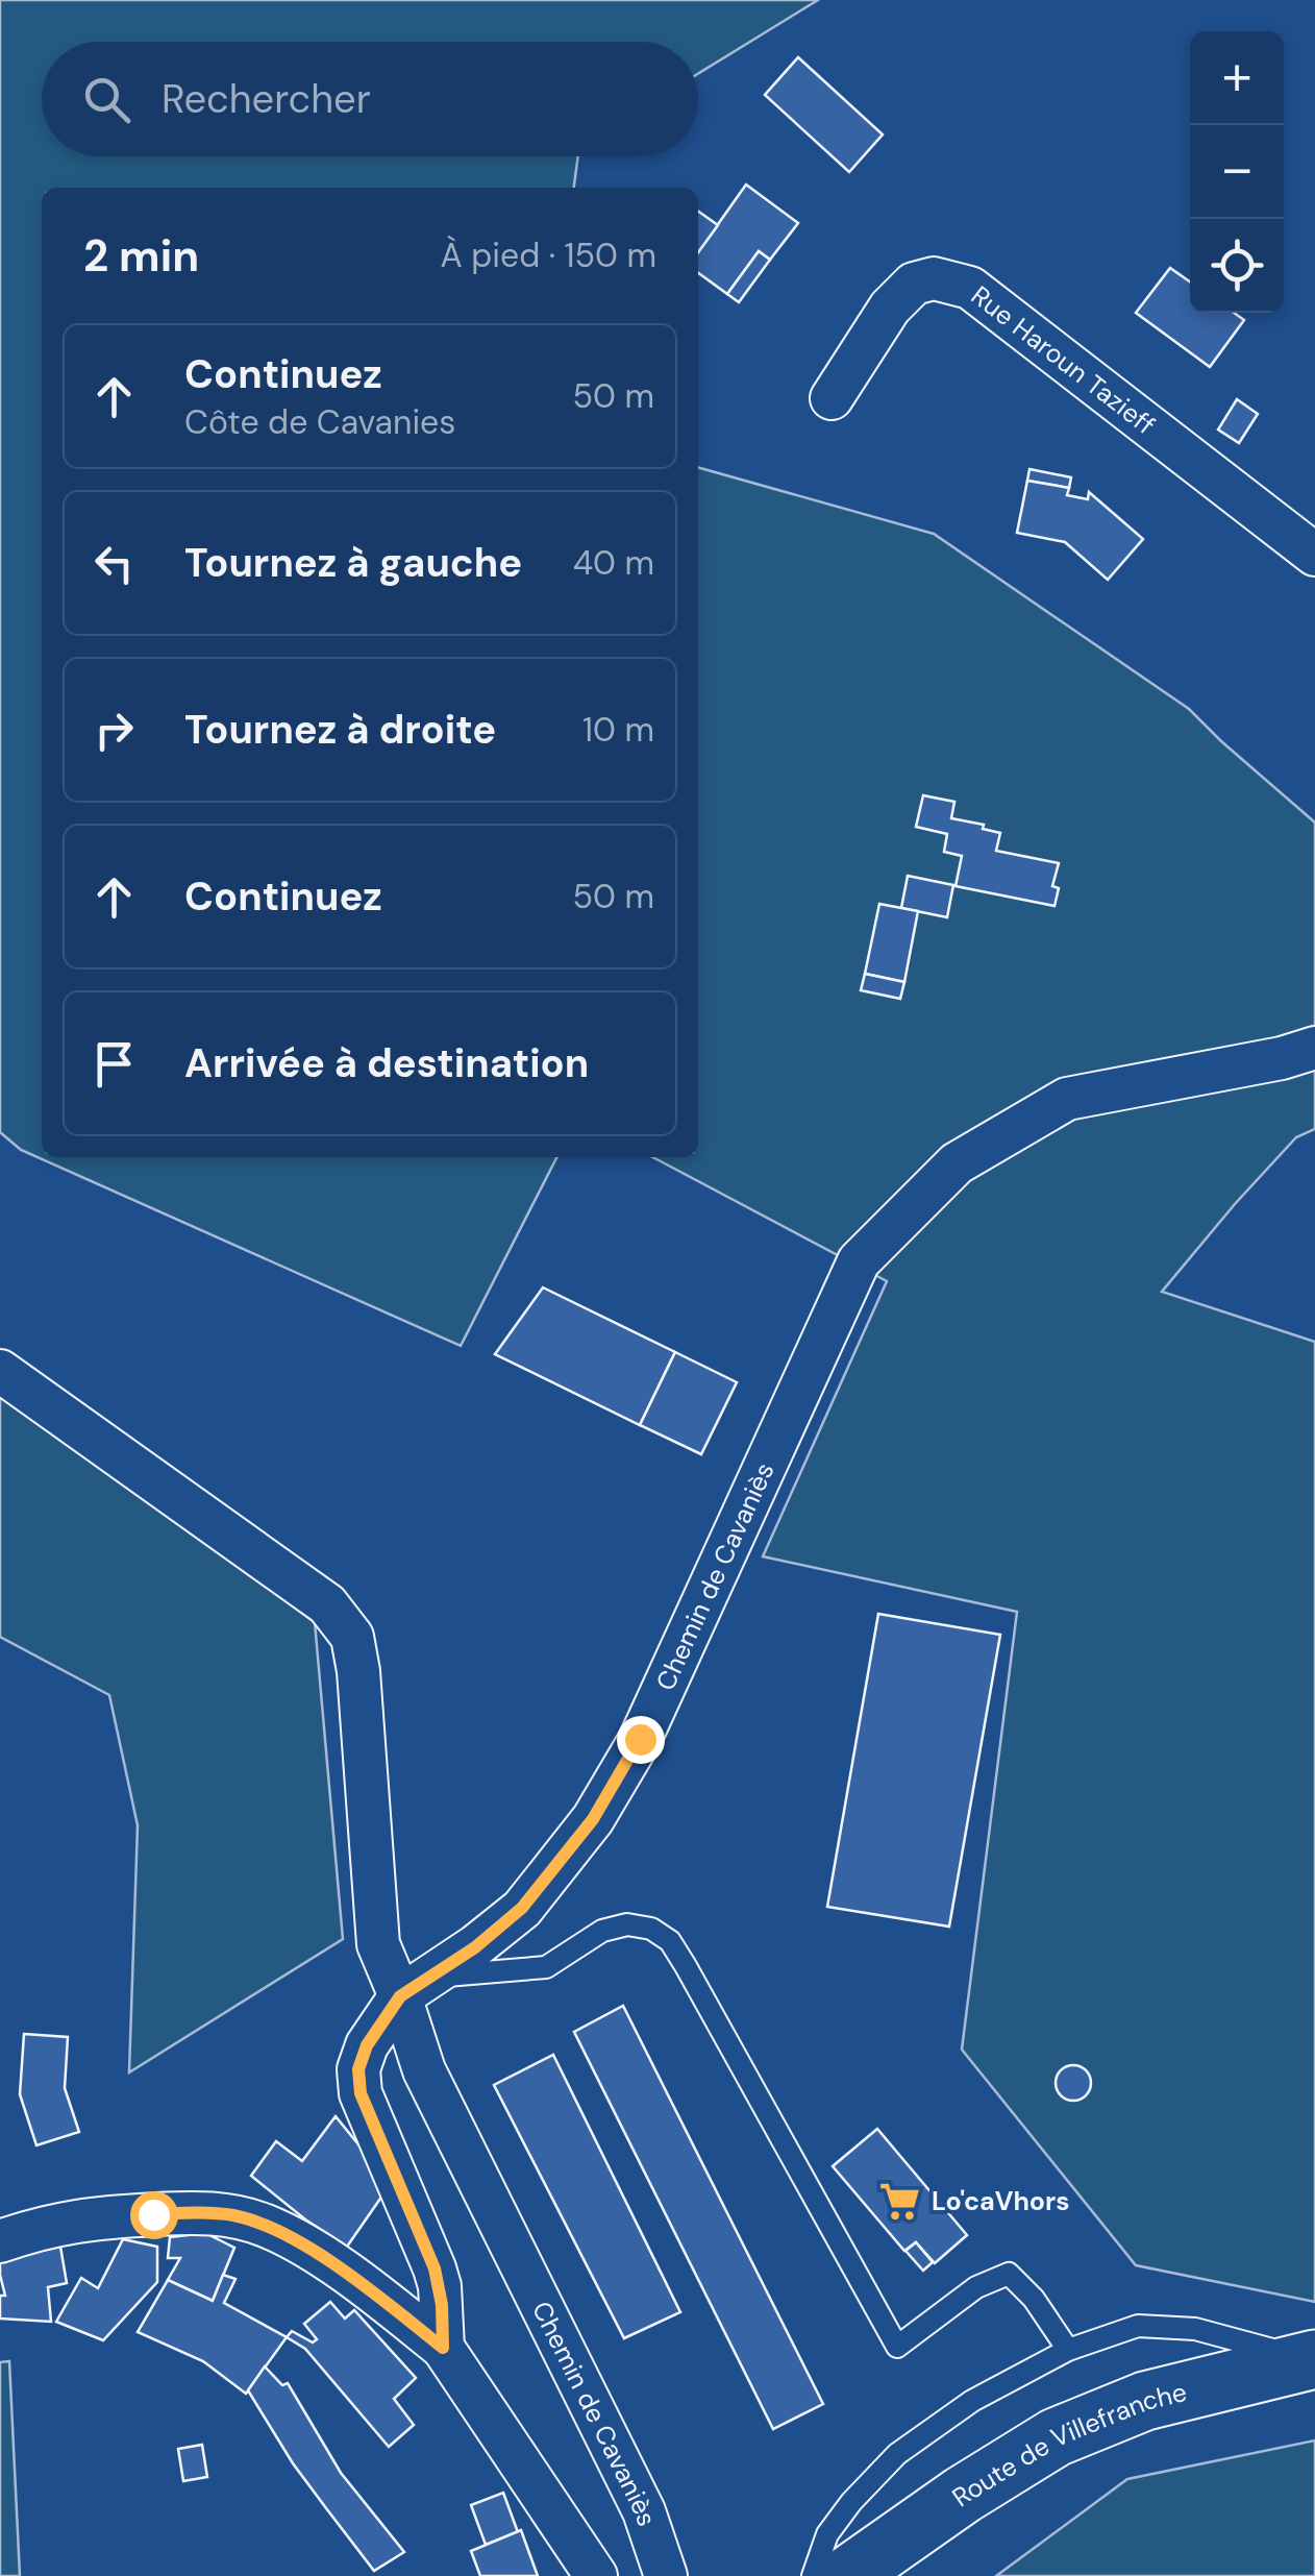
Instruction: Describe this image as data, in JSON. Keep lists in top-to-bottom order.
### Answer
{
  "streets": {
    "main road": ["Route de Villefranche"],
    "street": ["Rue Haroun Tazieff", "Chemin de Cavaniès"]
  },
  "places": {
    "supermarket": ["Lo'caVhors"]
  },
  "page": {
    "map_buttons": ["+", "−"],
    "search": "Rechercher",
    "heading": ["2 min", "À pied · 150 m"],
    "list": [
      ["Continuez", "Côte de Cavanies", "50 m"],
      ["Tournez à gauche", "40 m"],
      ["Tournez à droite", "10 m"],
      ["Continuez", "50 m"],
      "Arrivée à destination"
    ]
  }
}
